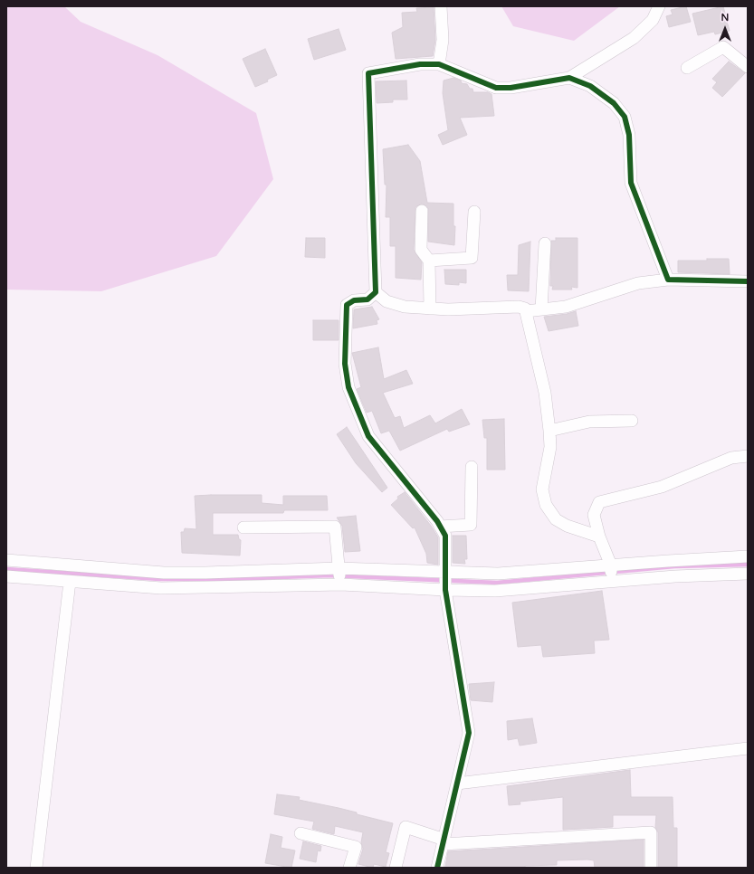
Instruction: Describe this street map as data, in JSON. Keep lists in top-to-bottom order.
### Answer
{
  "north": "top"
}
